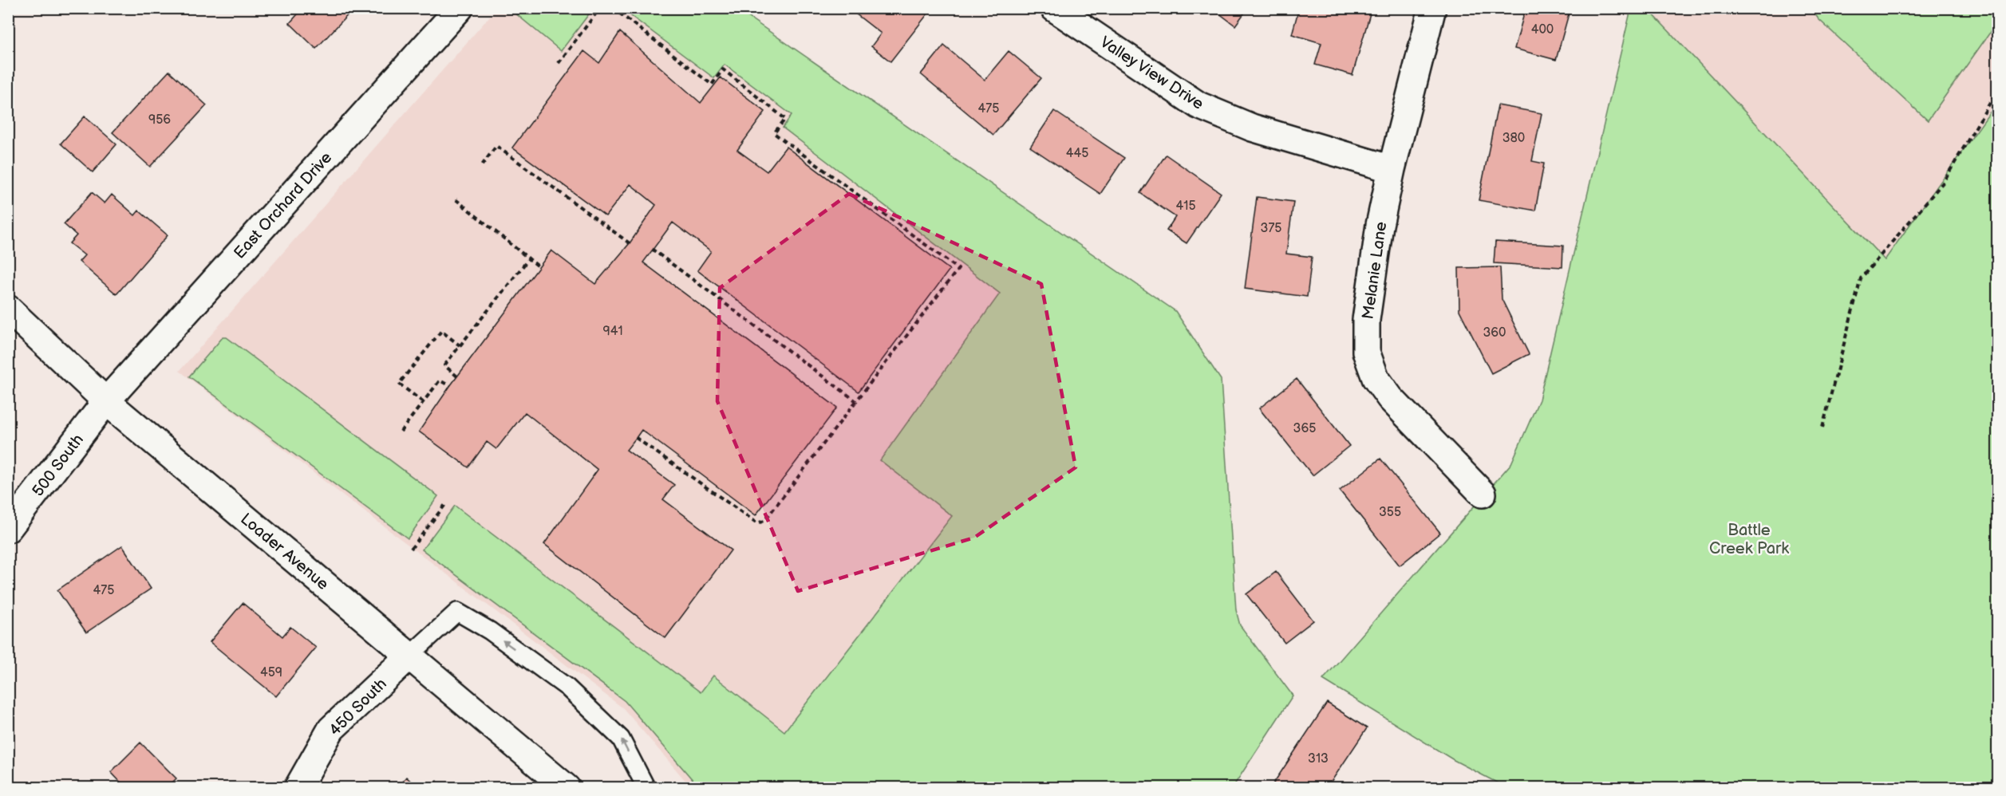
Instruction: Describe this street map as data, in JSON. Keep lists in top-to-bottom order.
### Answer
{
  "streets": {
    "street": [
      "Valley View Drive",
      "East Orchard Drive",
      "Melanie Lane",
      "500 South",
      "Loader Avenue",
      "450 South"
    ]
  },
  "crossings": [
    ["Valley View Drive", "Melanie Lane"],
    ["East Orchard Drive", "500 South"],
    ["East Orchard Drive", "Loader Avenue"],
    ["500 South", "Loader Avenue"],
    ["Loader Avenue", "450 South"]
  ],
  "parks": ["Battle Creek Park"],
  "house_numbers": [
    "400",
    "475",
    "956",
    "380",
    "445",
    "415",
    "375",
    "941",
    "360",
    "365",
    "355",
    "475",
    "459",
    "313"
  ]
}
